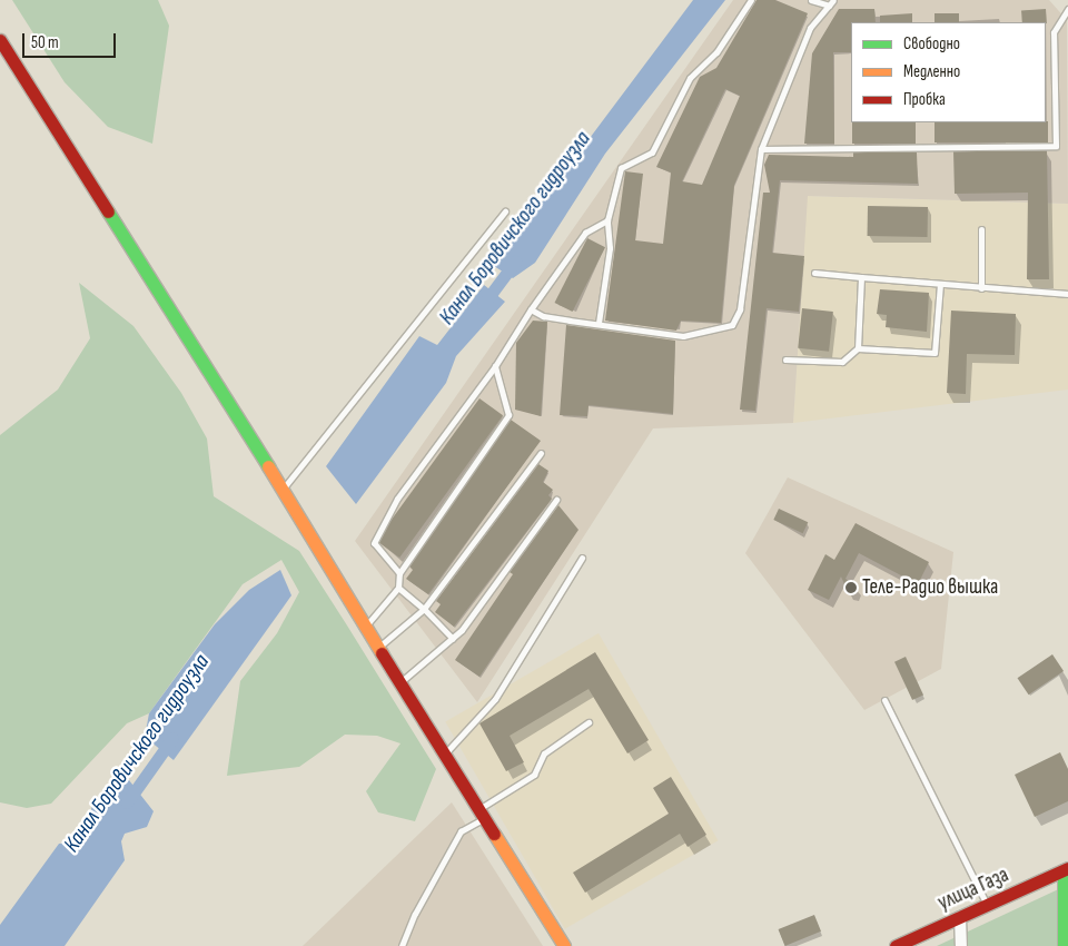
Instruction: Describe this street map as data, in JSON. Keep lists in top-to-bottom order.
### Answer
{
  "streets": {
    "main road": ["улица Газа"]
  },
  "water": ["Канал Боровичского гидроузла"],
  "places": ["Теле-Радио вышка"],
  "legend": ["Свободно", "Медленно", "Пробка"],
  "scale_bar": "50 m"
}
